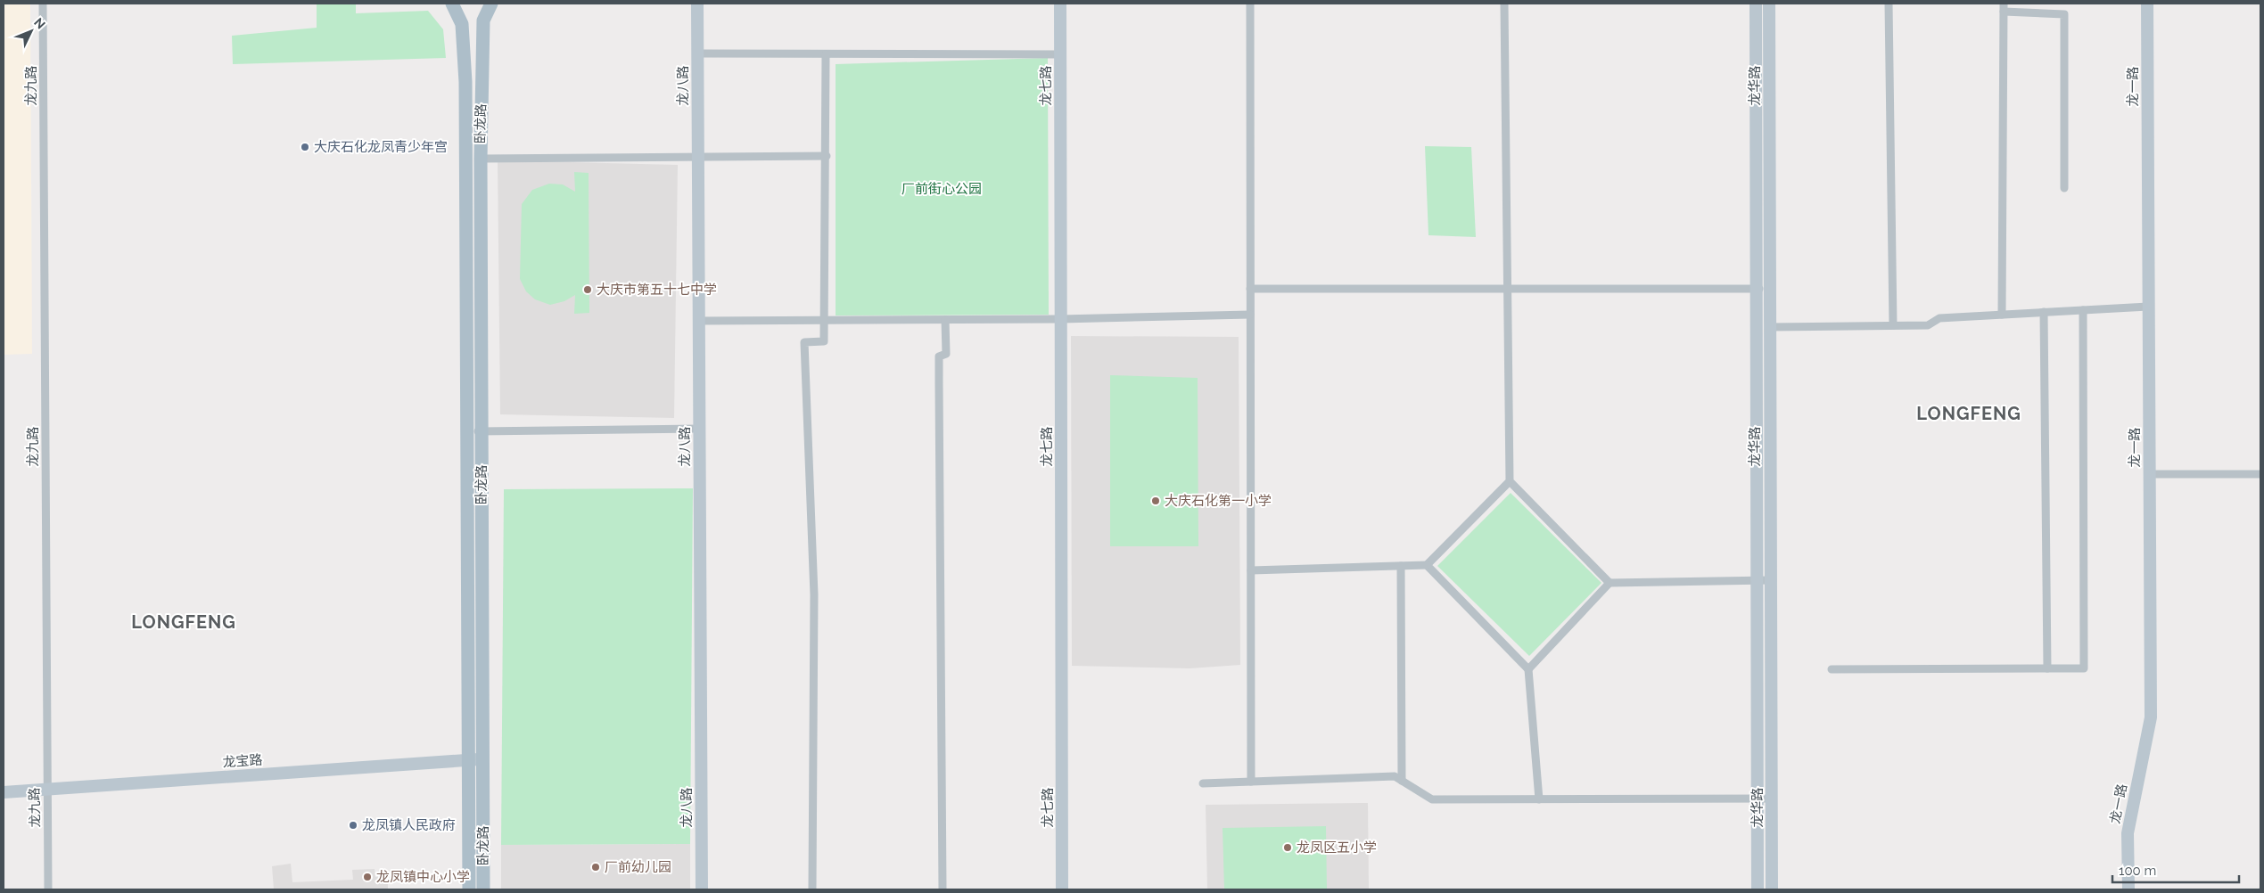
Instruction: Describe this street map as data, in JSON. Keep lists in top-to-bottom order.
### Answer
{
  "streets": {
    "main road": ["卧龙路"],
    "street": [
      "龙九路",
      "龙八路",
      "龙七路",
      "龙华路",
      "龙一路",
      "龙宝路"
    ]
  },
  "crossings": [
    ["龙九路", "龙宝路"],
    ["卧龙路", "龙宝路"]
  ],
  "districts": ["LONGFENG", "LONGFENG"],
  "parks": ["厂前街心公园"],
  "places": [
    "大庆石化龙凤青少年宫",
    "大庆市第五十七中学",
    "大庆石化第一小学",
    "龙凤镇人民政府",
    "龙凤区五小学",
    "厂前幼儿园",
    "龙凤镇中心小学"
  ],
  "scale_bar": "100 m",
  "north": "top right"
}
